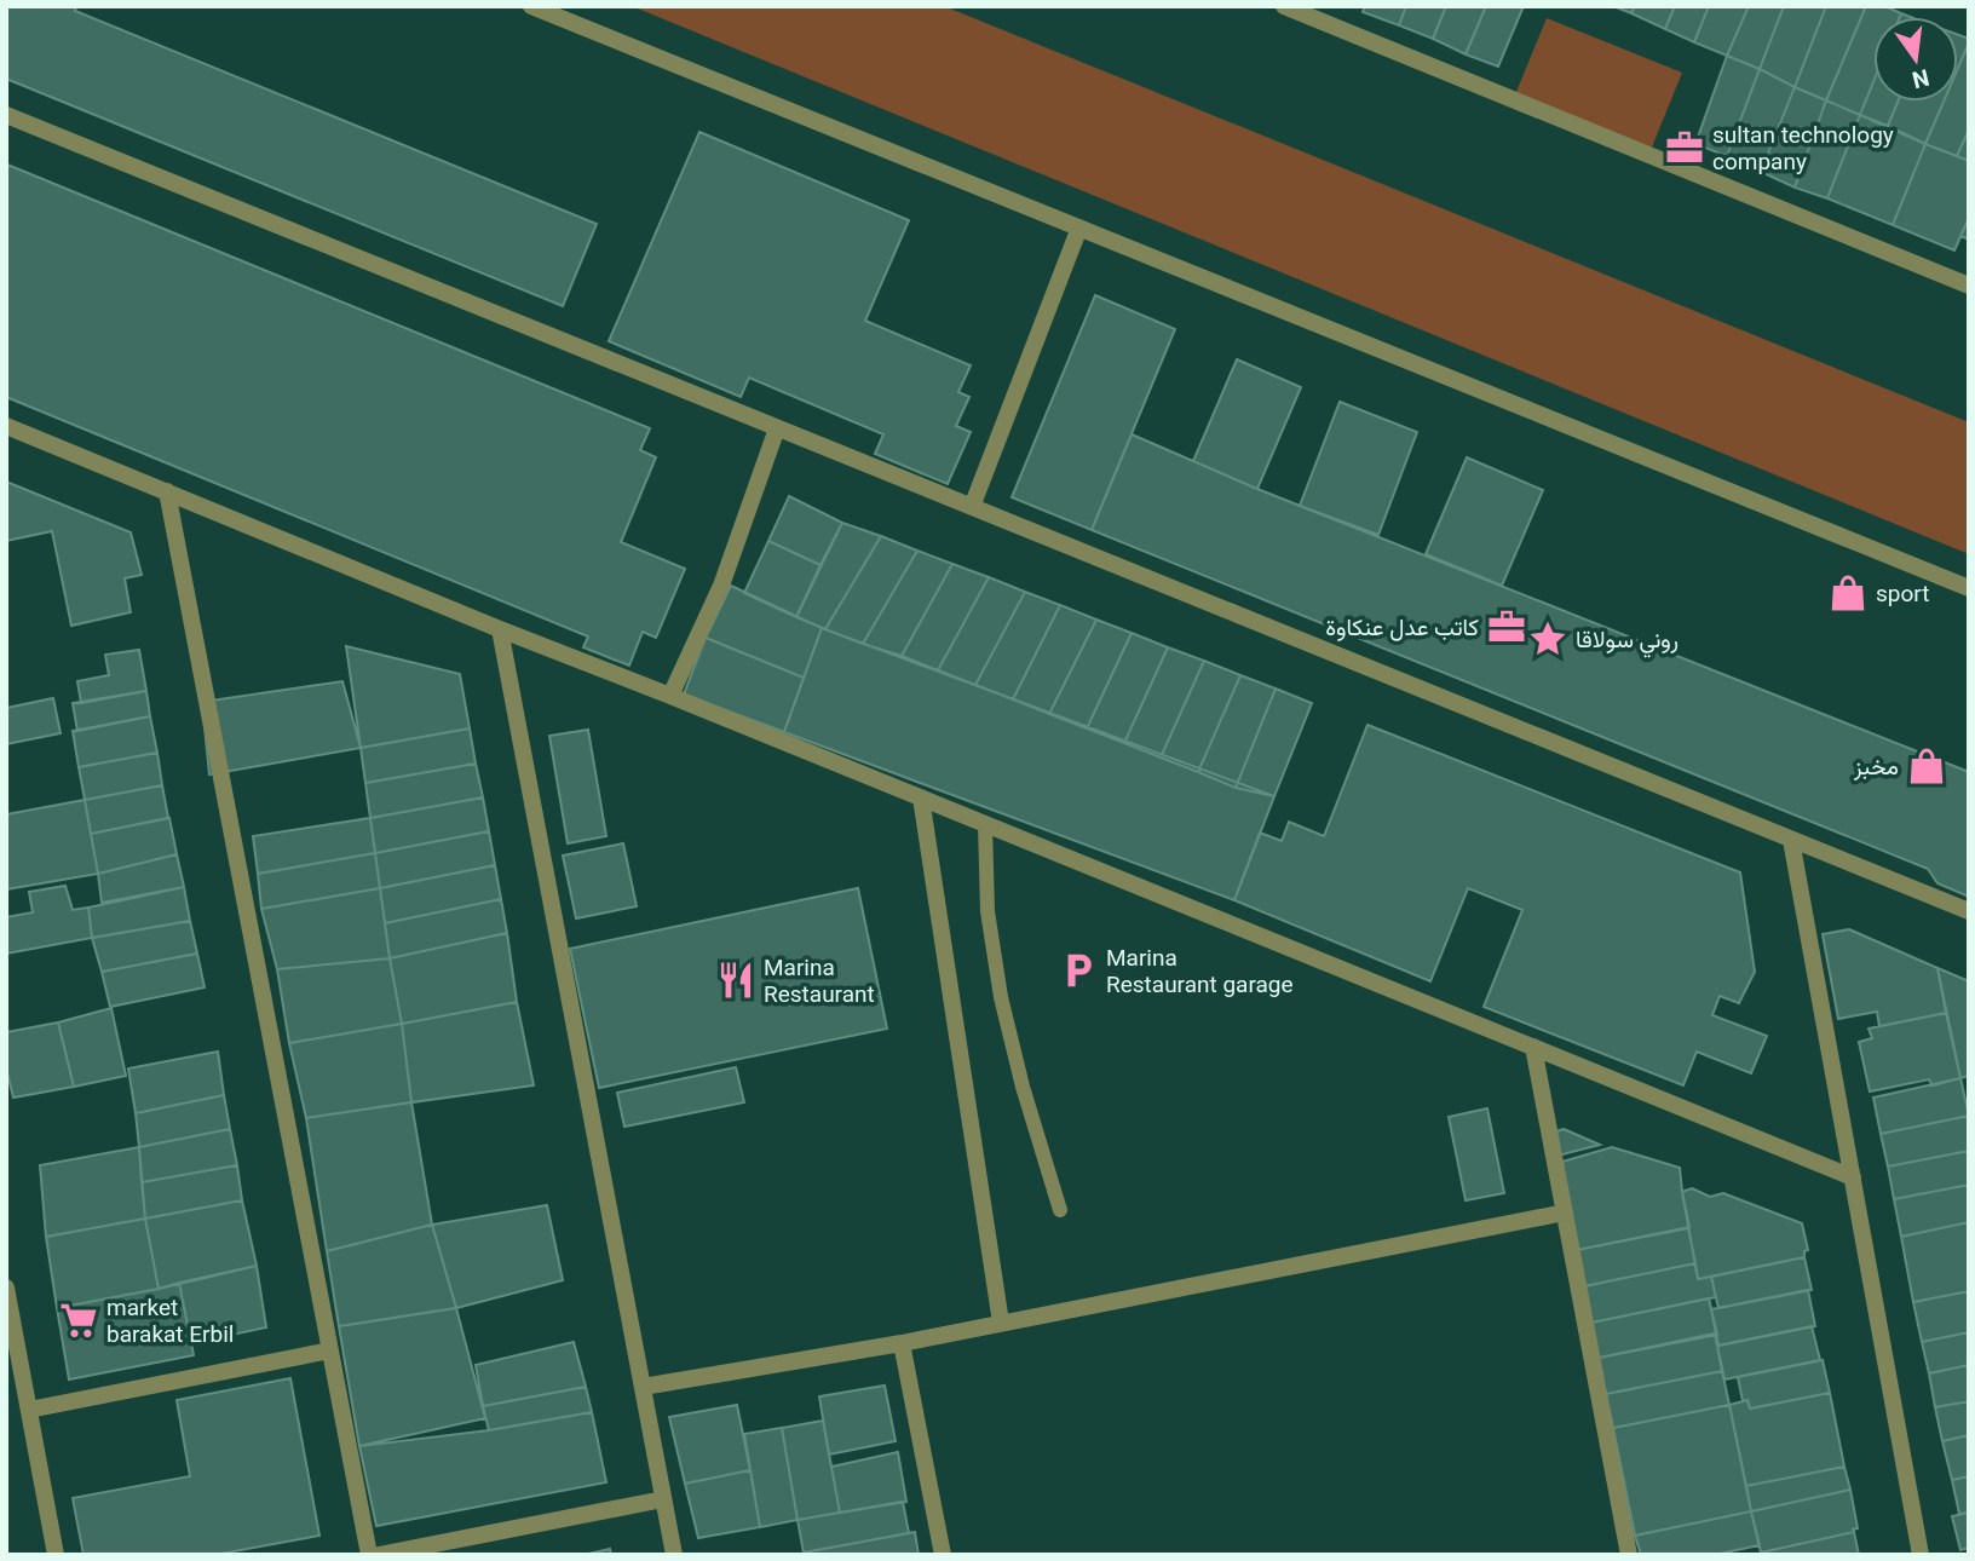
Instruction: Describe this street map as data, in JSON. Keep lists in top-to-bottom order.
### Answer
{
  "places": {
    "office": ["sultan technology company", "كاتب عدل عنكاوة"],
    "shop": ["sport", "مخبز"],
    "place": ["روني سولاقا"],
    "parking": ["Marina Restaurant garage"],
    "restaurant": ["Marina Restaurant"],
    "supermarket": ["market barakat Erbil"]
  },
  "north": "bottom"
}
